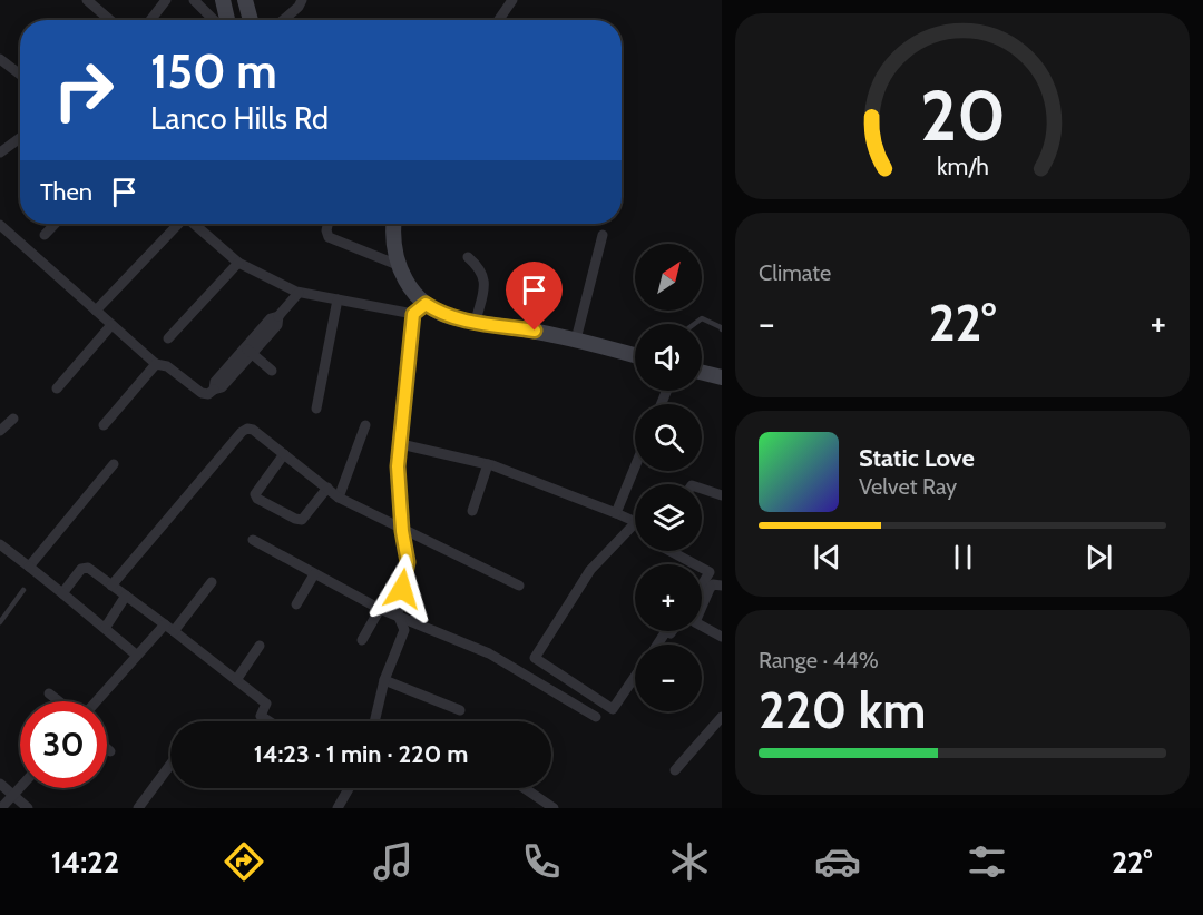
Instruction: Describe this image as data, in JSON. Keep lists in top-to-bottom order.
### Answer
{
  "north": "top right",
  "page": {
    "turn": ["150 m", "Lanco Hills Rd"],
    "then": "Then",
    "tile": [
      "Climate",
      ["Range · 44%", "220 km"]
    ],
    "map_buttons": ["+", "−"],
    "heat": ["−", "22°", "+"],
    "song": ["Static Love", "Velvet Ray"],
    "limit": "30",
    "trip": "14:23 · 1 min · 220 m",
    "tabs": ["14:22", "22°"],
    "gauge": ["20", "km/h"]
  }
}
